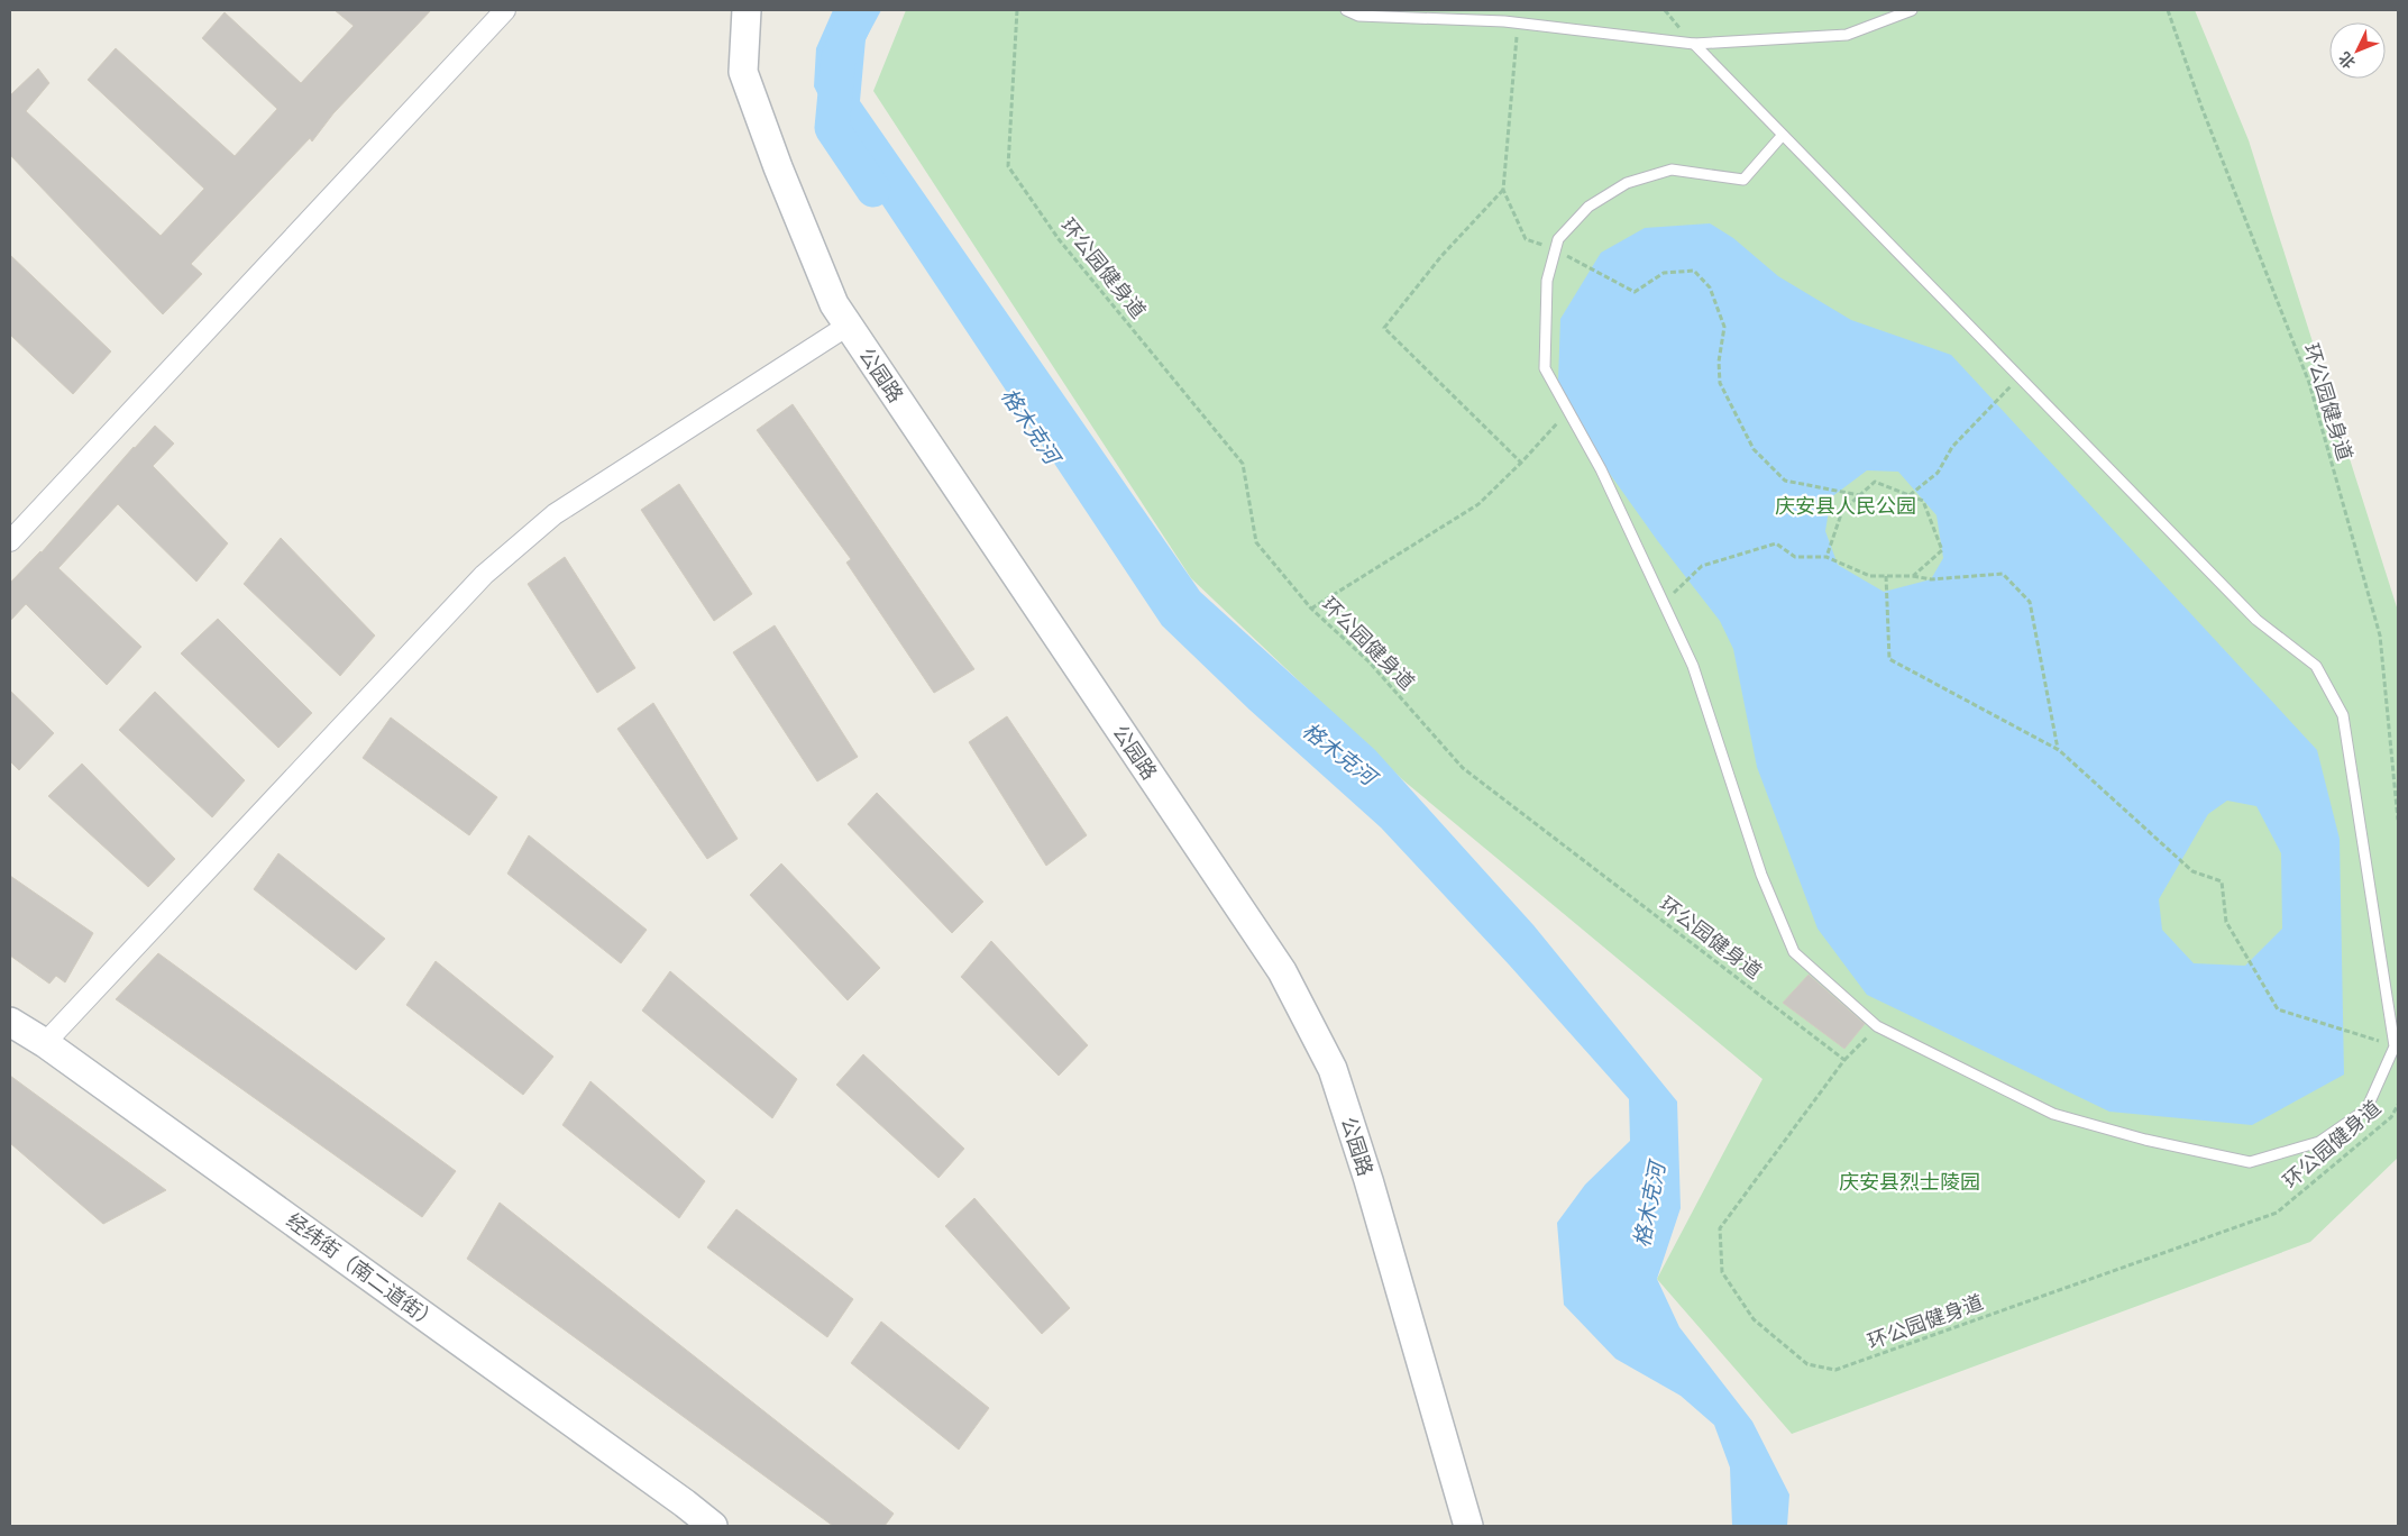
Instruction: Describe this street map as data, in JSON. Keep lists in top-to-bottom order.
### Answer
{
  "streets": {
    "street": ["公园路", "经纬街（南二道街）"],
    "path": ["环公园健身道"]
  },
  "water": ["格木克河"],
  "parks": ["庆安县人民公园", "庆安县烈士陵园"],
  "north": "bottom left"
}
